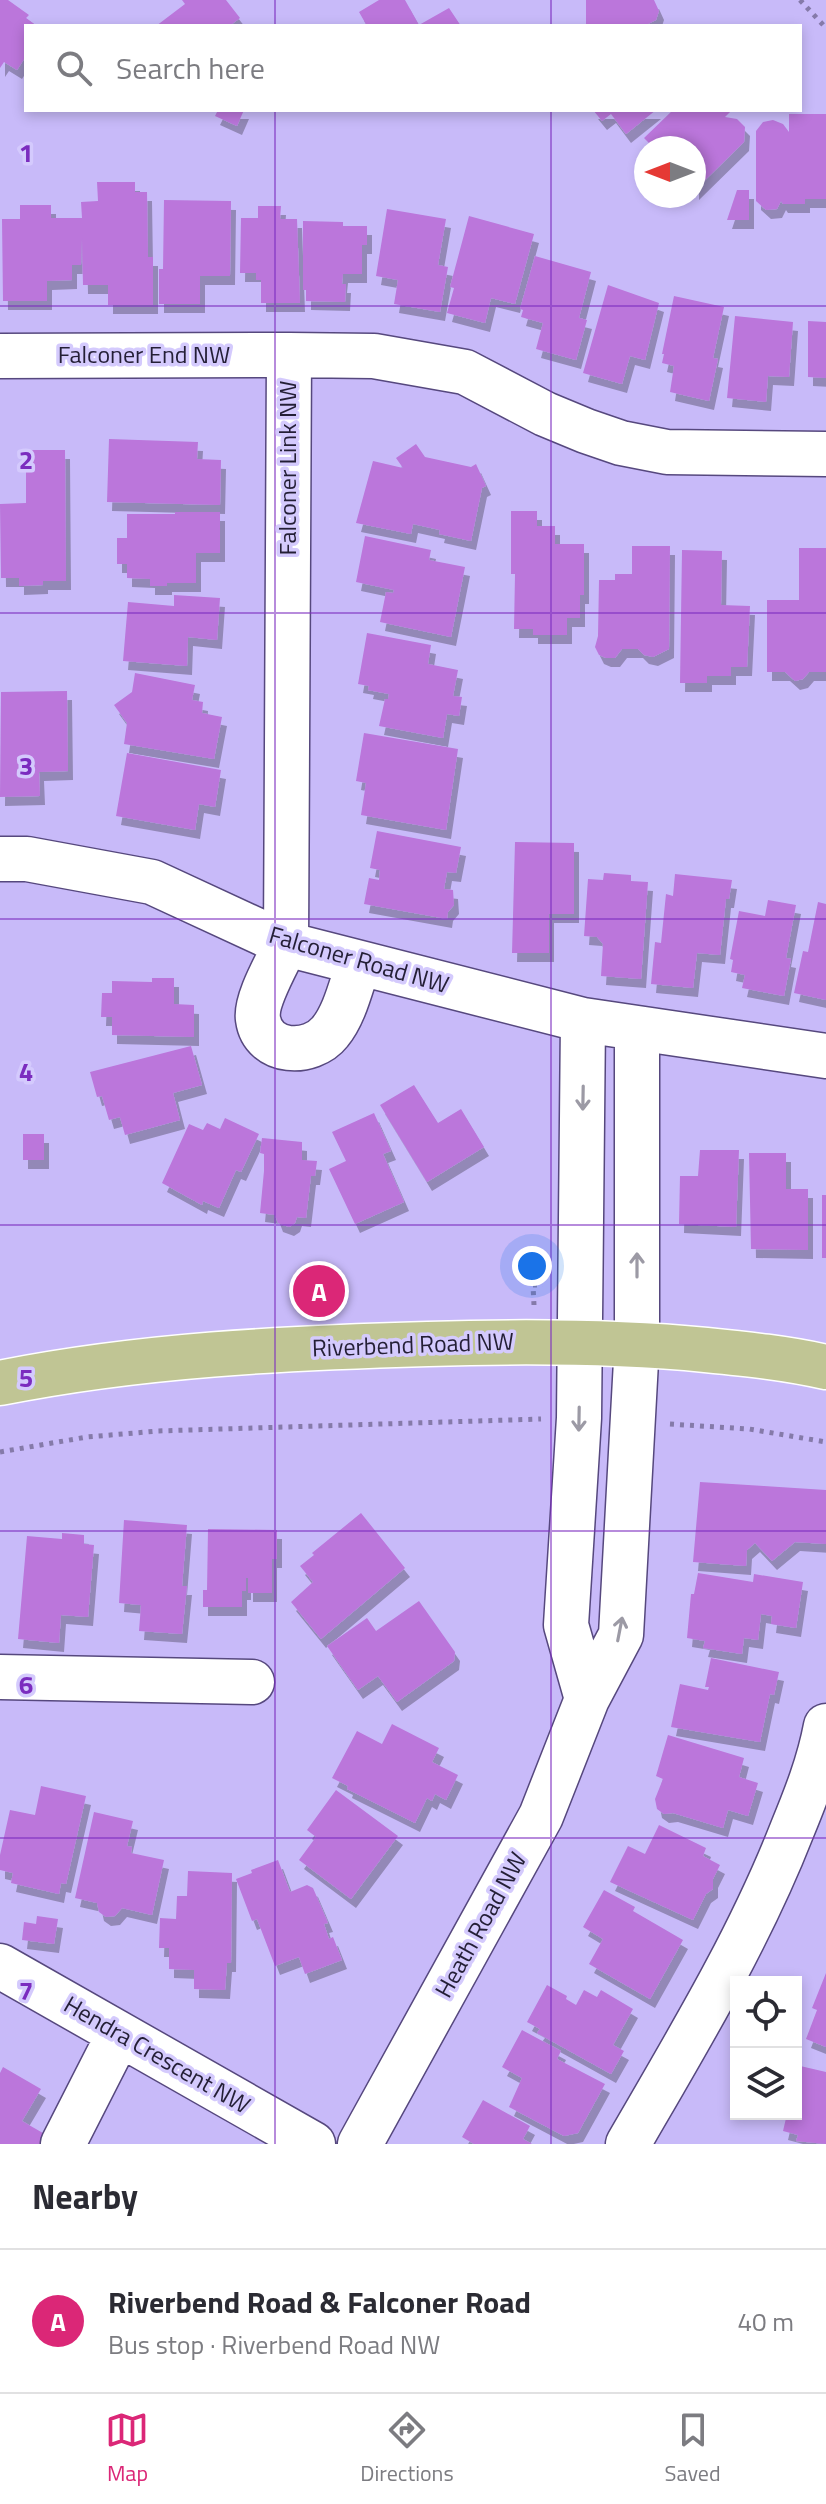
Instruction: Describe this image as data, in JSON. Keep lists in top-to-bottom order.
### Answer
{
  "streets": {
    "main road": ["Riverbend Road NW"],
    "street": [
      "Falconer End NW",
      "Falconer Link NW",
      "Falconer Road NW",
      "Heath Road NW",
      "Hendra Crescent NW"
    ]
  },
  "crossings": [
    ["Falconer End NW", "Falconer Link NW"],
    ["Falconer Link NW", "Falconer Road NW"],
    ["Riverbend Road NW", "Heath Road NW"]
  ],
  "north": "left",
  "page": {
    "search": "Search here",
    "pins": "A",
    "heading": "Nearby",
    "list": [
      {
        "mark": "A",
        "name": "Riverbend Road & Falconer Road",
        "note": "Bus stop · Riverbend Road NW",
        "value": "40 m"
      }
    ],
    "nav": ["Map", "Directions", "Saved"]
  },
  "grid": {
    "rows": [
      "1",
      "2",
      "3",
      "4",
      "5",
      "6",
      "7"
    ]
  }
}
